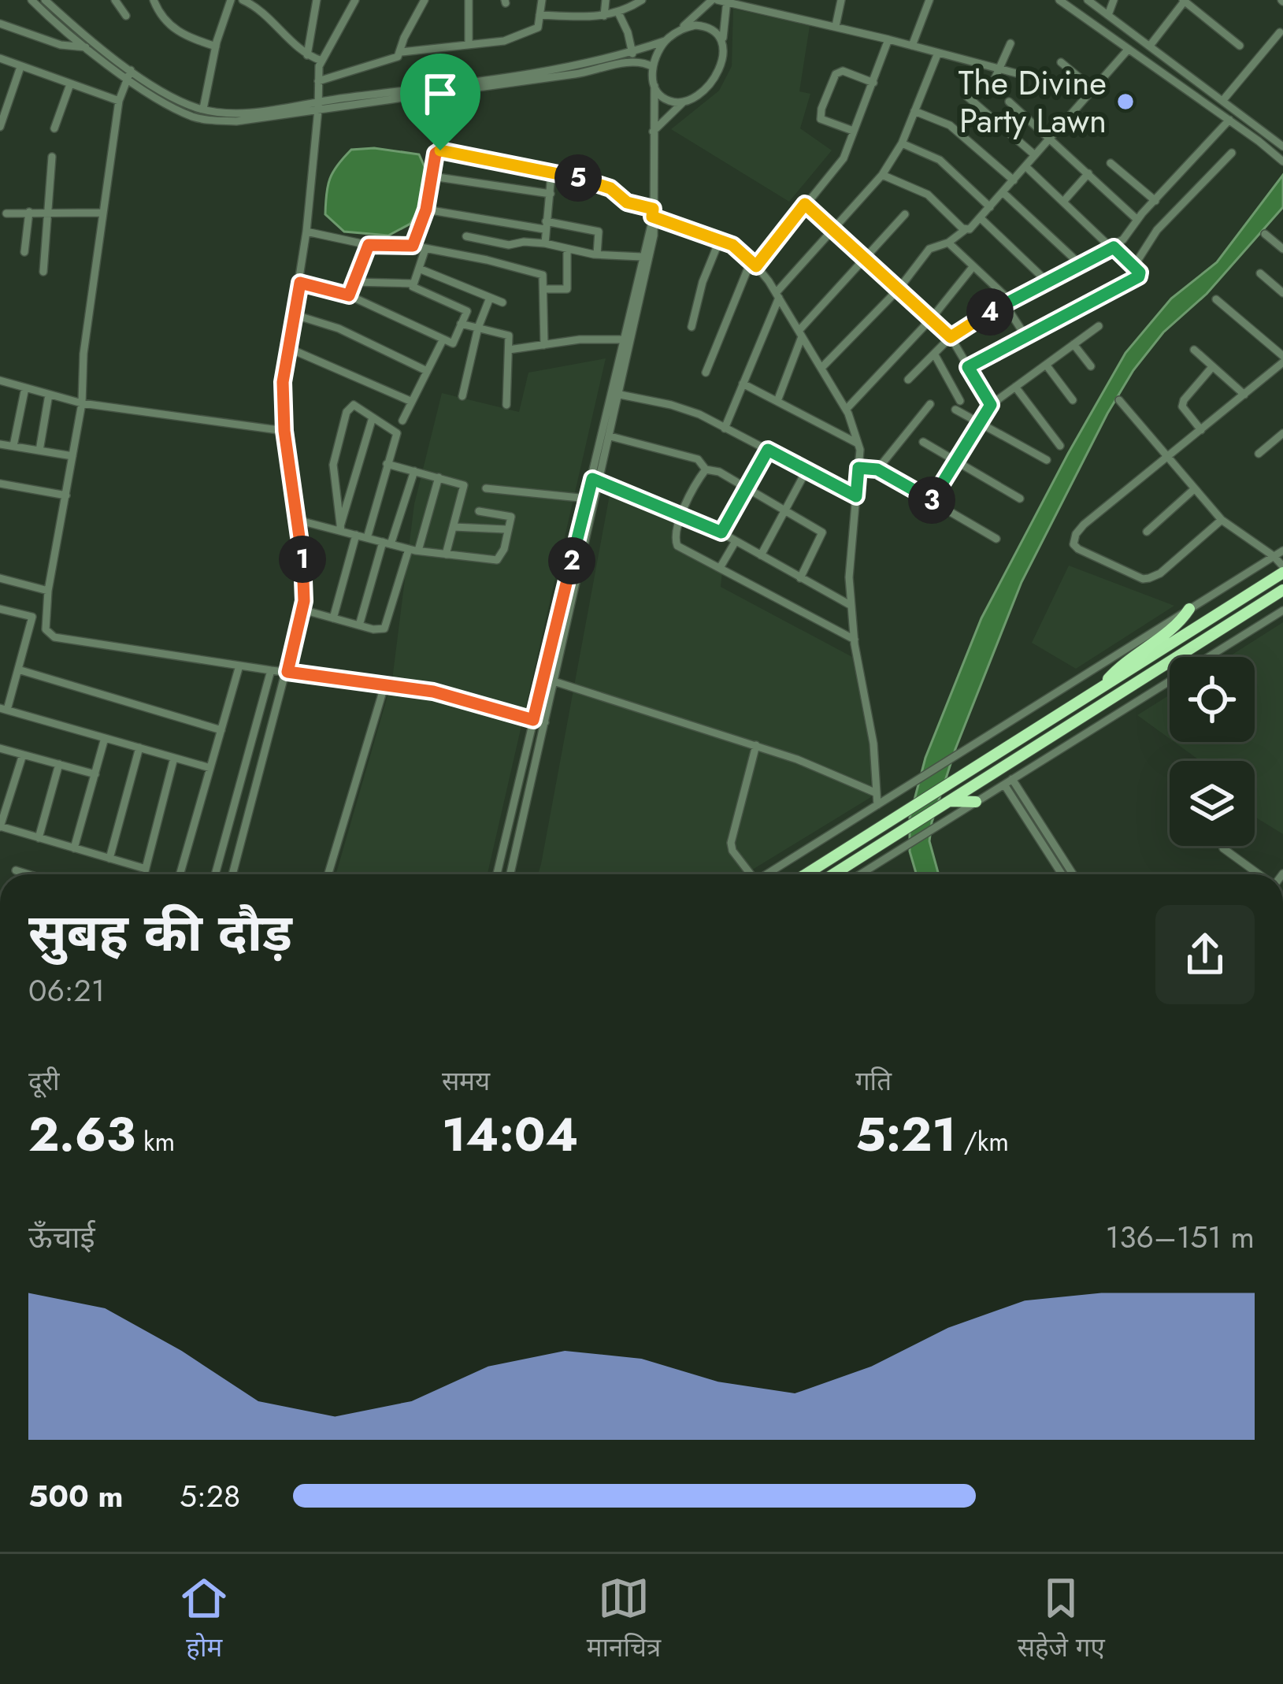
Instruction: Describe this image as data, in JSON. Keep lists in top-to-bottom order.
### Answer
{
  "places": ["The Divine Party Lawn"],
  "page": {
    "pins": [
      "5",
      "4",
      "3",
      "1",
      "2"
    ],
    "heading": ["सुबह की दौड़", "06:21"],
    "stats": [
      ["दूरी", "2.63 km"],
      ["समय", "14:04"],
      ["गति", "5:21 /km"]
    ],
    "chart": ["ऊँचाई", "136–151 m"],
    "list": [
      {
        "name": "500 m",
        "note": "5:28"
      }
    ],
    "tabs": ["होम", "मानचित्र", "सहेजे गए"]
  }
}
